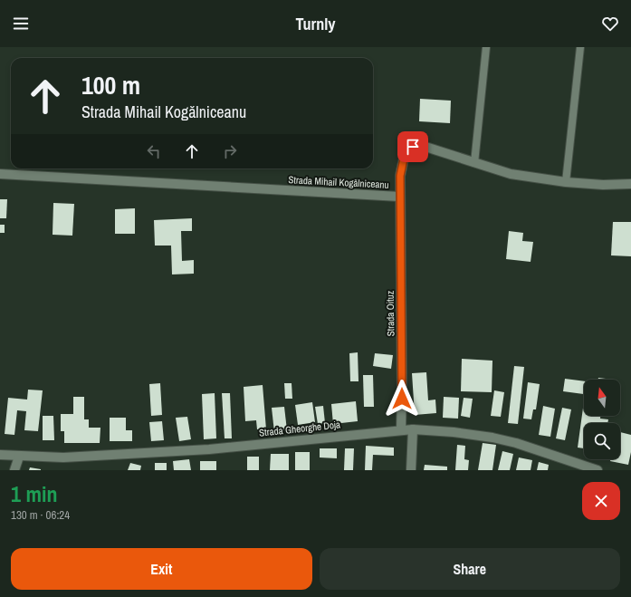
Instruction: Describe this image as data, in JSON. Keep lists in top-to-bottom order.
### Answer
{
  "streets": {
    "street": ["Strada Mihail Kogălniceanu", "Strada Oituz", "Strada Gheorghe Doja"]
  },
  "crossings": [
    ["Strada Mihail Kogălniceanu", "Strada Oituz"],
    ["Strada Oituz", "Strada Gheorghe Doja"]
  ],
  "north": "top",
  "page": {
    "header": "Turnly",
    "turn": ["100 m", "Strada Mihail Kogălniceanu"],
    "heading": ["1 min", "130 m · 06:24"],
    "buttons": ["Exit", "Share"]
  }
}
